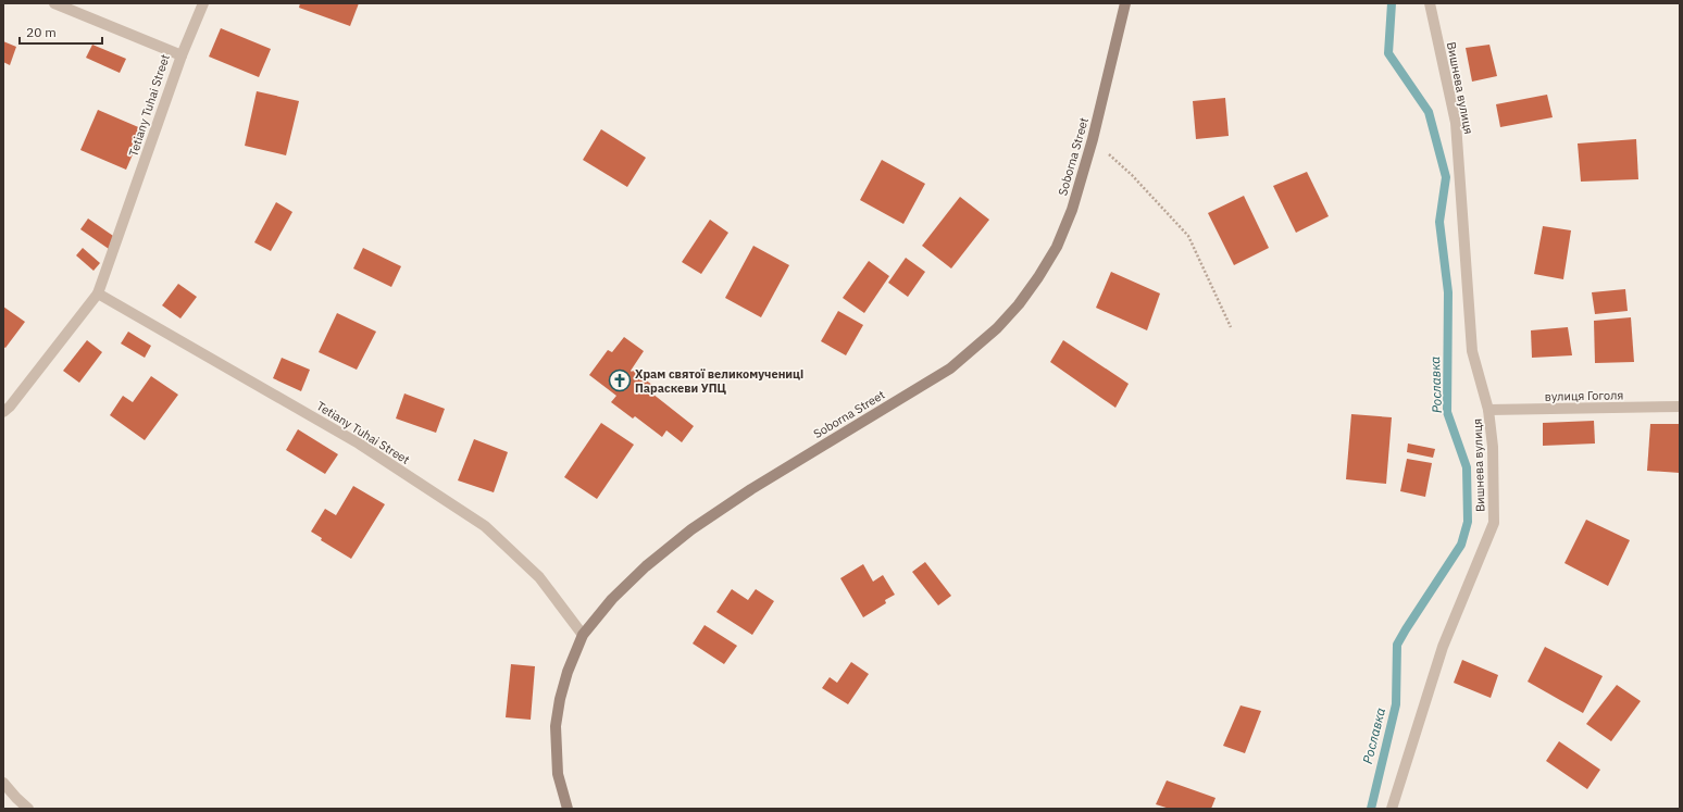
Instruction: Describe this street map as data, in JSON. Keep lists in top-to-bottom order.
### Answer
{
  "streets": {
    "street": [
      "Вишнева вулиця",
      "Tetiany Tuhai Street",
      "Soborna Street",
      "вулиця Гоголя"
    ]
  },
  "crossings": [
    ["Вишнева вулиця", "вулиця Гоголя"],
    ["Tetiany Tuhai Street", "Soborna Street"]
  ],
  "water": ["Рославка"],
  "places": {
    "church": ["Храм святої великомучениці Параскеви УПЦ"]
  },
  "scale_bar": "20 m"
}
